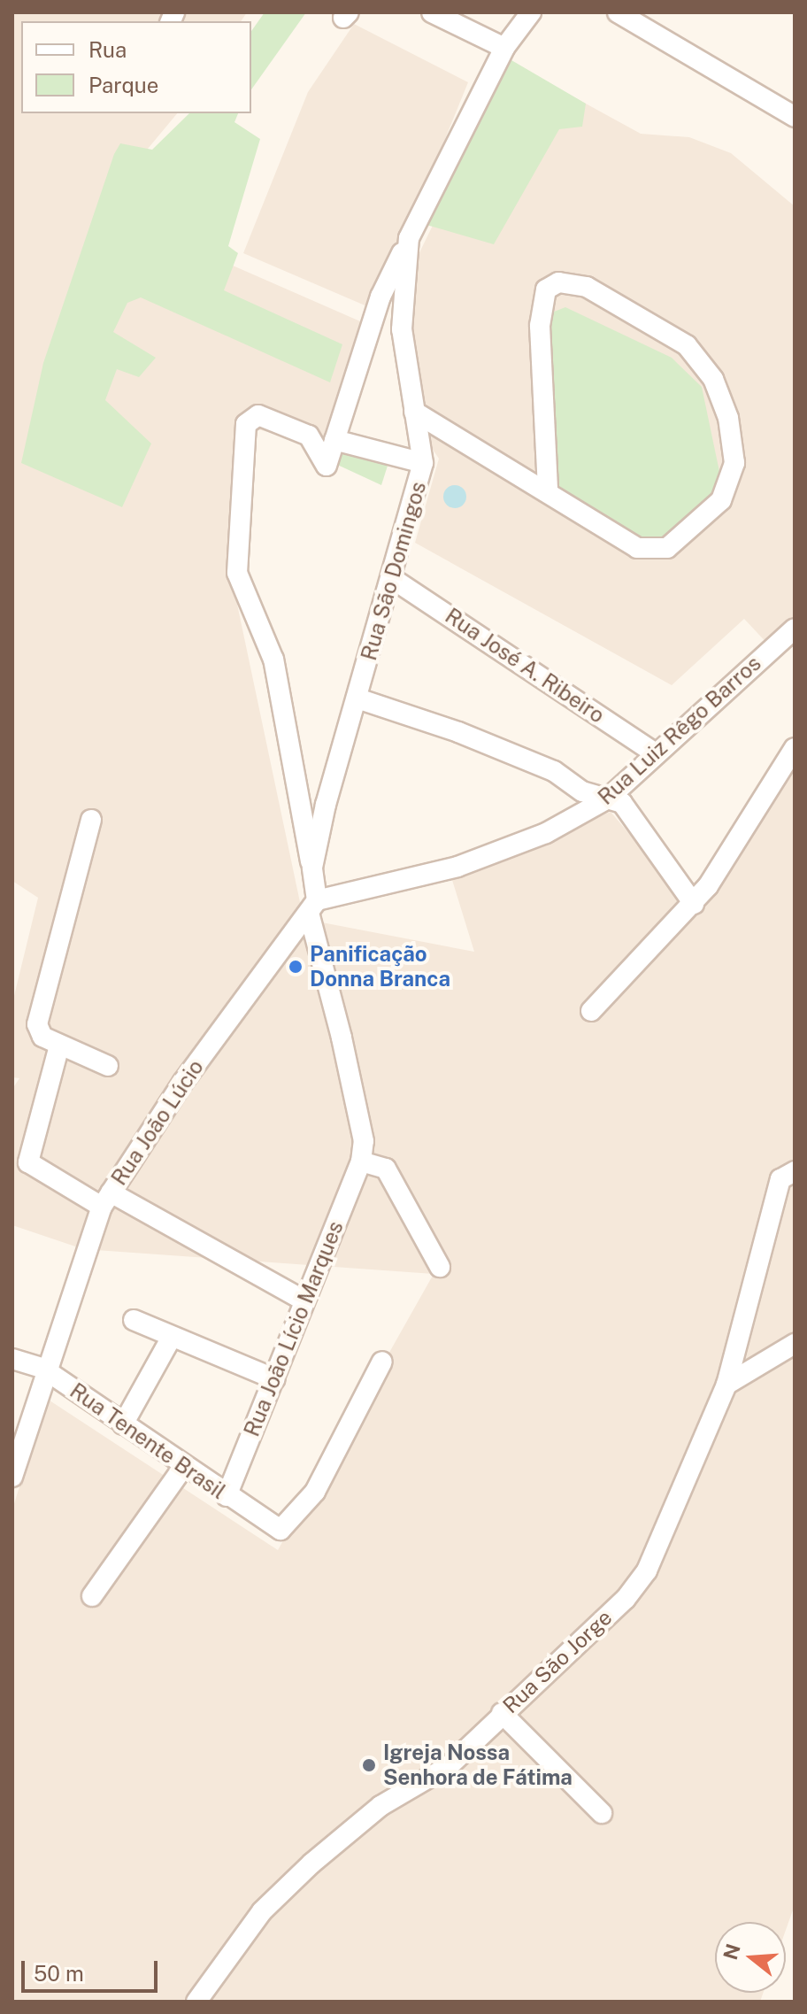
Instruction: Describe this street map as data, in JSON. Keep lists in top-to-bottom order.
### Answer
{
  "streets": {
    "street": [
      "Rua São Domingos",
      "Rua José A. Ribeiro",
      "Rua Luiz Rêgo Barros",
      "Rua João Lúcio",
      "Rua João Lício Marques",
      "Rua Tenente Brasil",
      "Rua São Jorge"
    ]
  },
  "crossings": [
    ["Rua São Domingos", "Rua José A. Ribeiro"],
    ["Rua São Domingos", "Rua Luiz Rêgo Barros"],
    ["Rua São Domingos", "Rua João Lúcio"],
    ["Rua São Domingos", "Rua João Lício Marques"],
    ["Rua José A. Ribeiro", "Rua Luiz Rêgo Barros"],
    ["Rua Luiz Rêgo Barros", "Rua João Lúcio"],
    ["Rua João Lúcio", "Rua Tenente Brasil"],
    ["Rua João Lício Marques", "Rua Tenente Brasil"]
  ],
  "places": ["Panificação Donna Branca", "Igreja Nossa Senhora de Fátima"],
  "legend": ["Rua", "Parque"],
  "scale_bar": "50 m",
  "north": "left"
}
